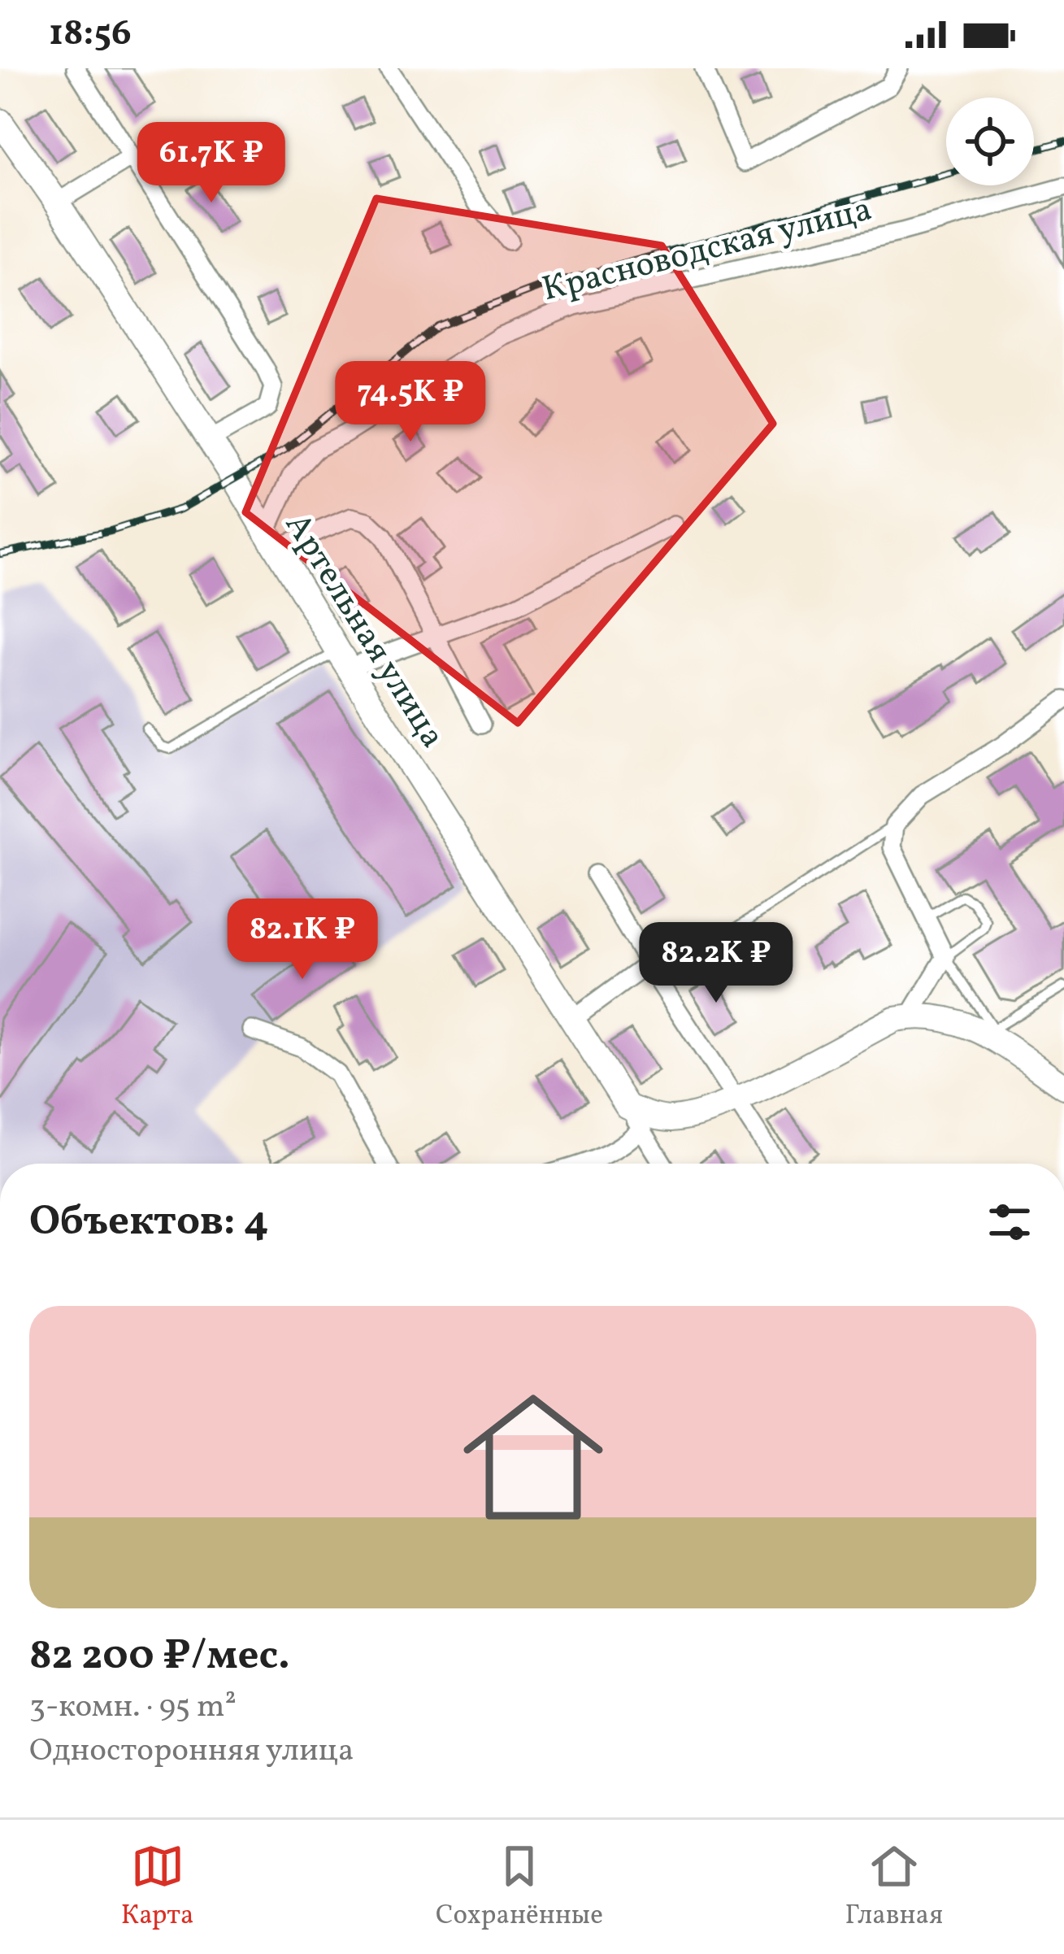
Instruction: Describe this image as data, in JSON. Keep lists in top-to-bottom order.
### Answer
{
  "streets": {
    "main road": ["Артельная улица"],
    "street": ["Красноводская улица"]
  },
  "crossings": [
    ["Красноводская улица", "Артельная улица"]
  ],
  "page": {
    "status": "18:56",
    "price": [
      "61.7K ₽",
      "74.5K ₽",
      "82.1K ₽",
      "82.2K ₽"
    ],
    "heading": "Объектов: 4",
    "list": [
      {
        "name": "82 200 ₽/мес.",
        "note": "3-комн. · 95 m² · Односторонняя улица"
      }
    ],
    "tabs": ["Карта", "Сохранённые", "Главная"]
  }
}
